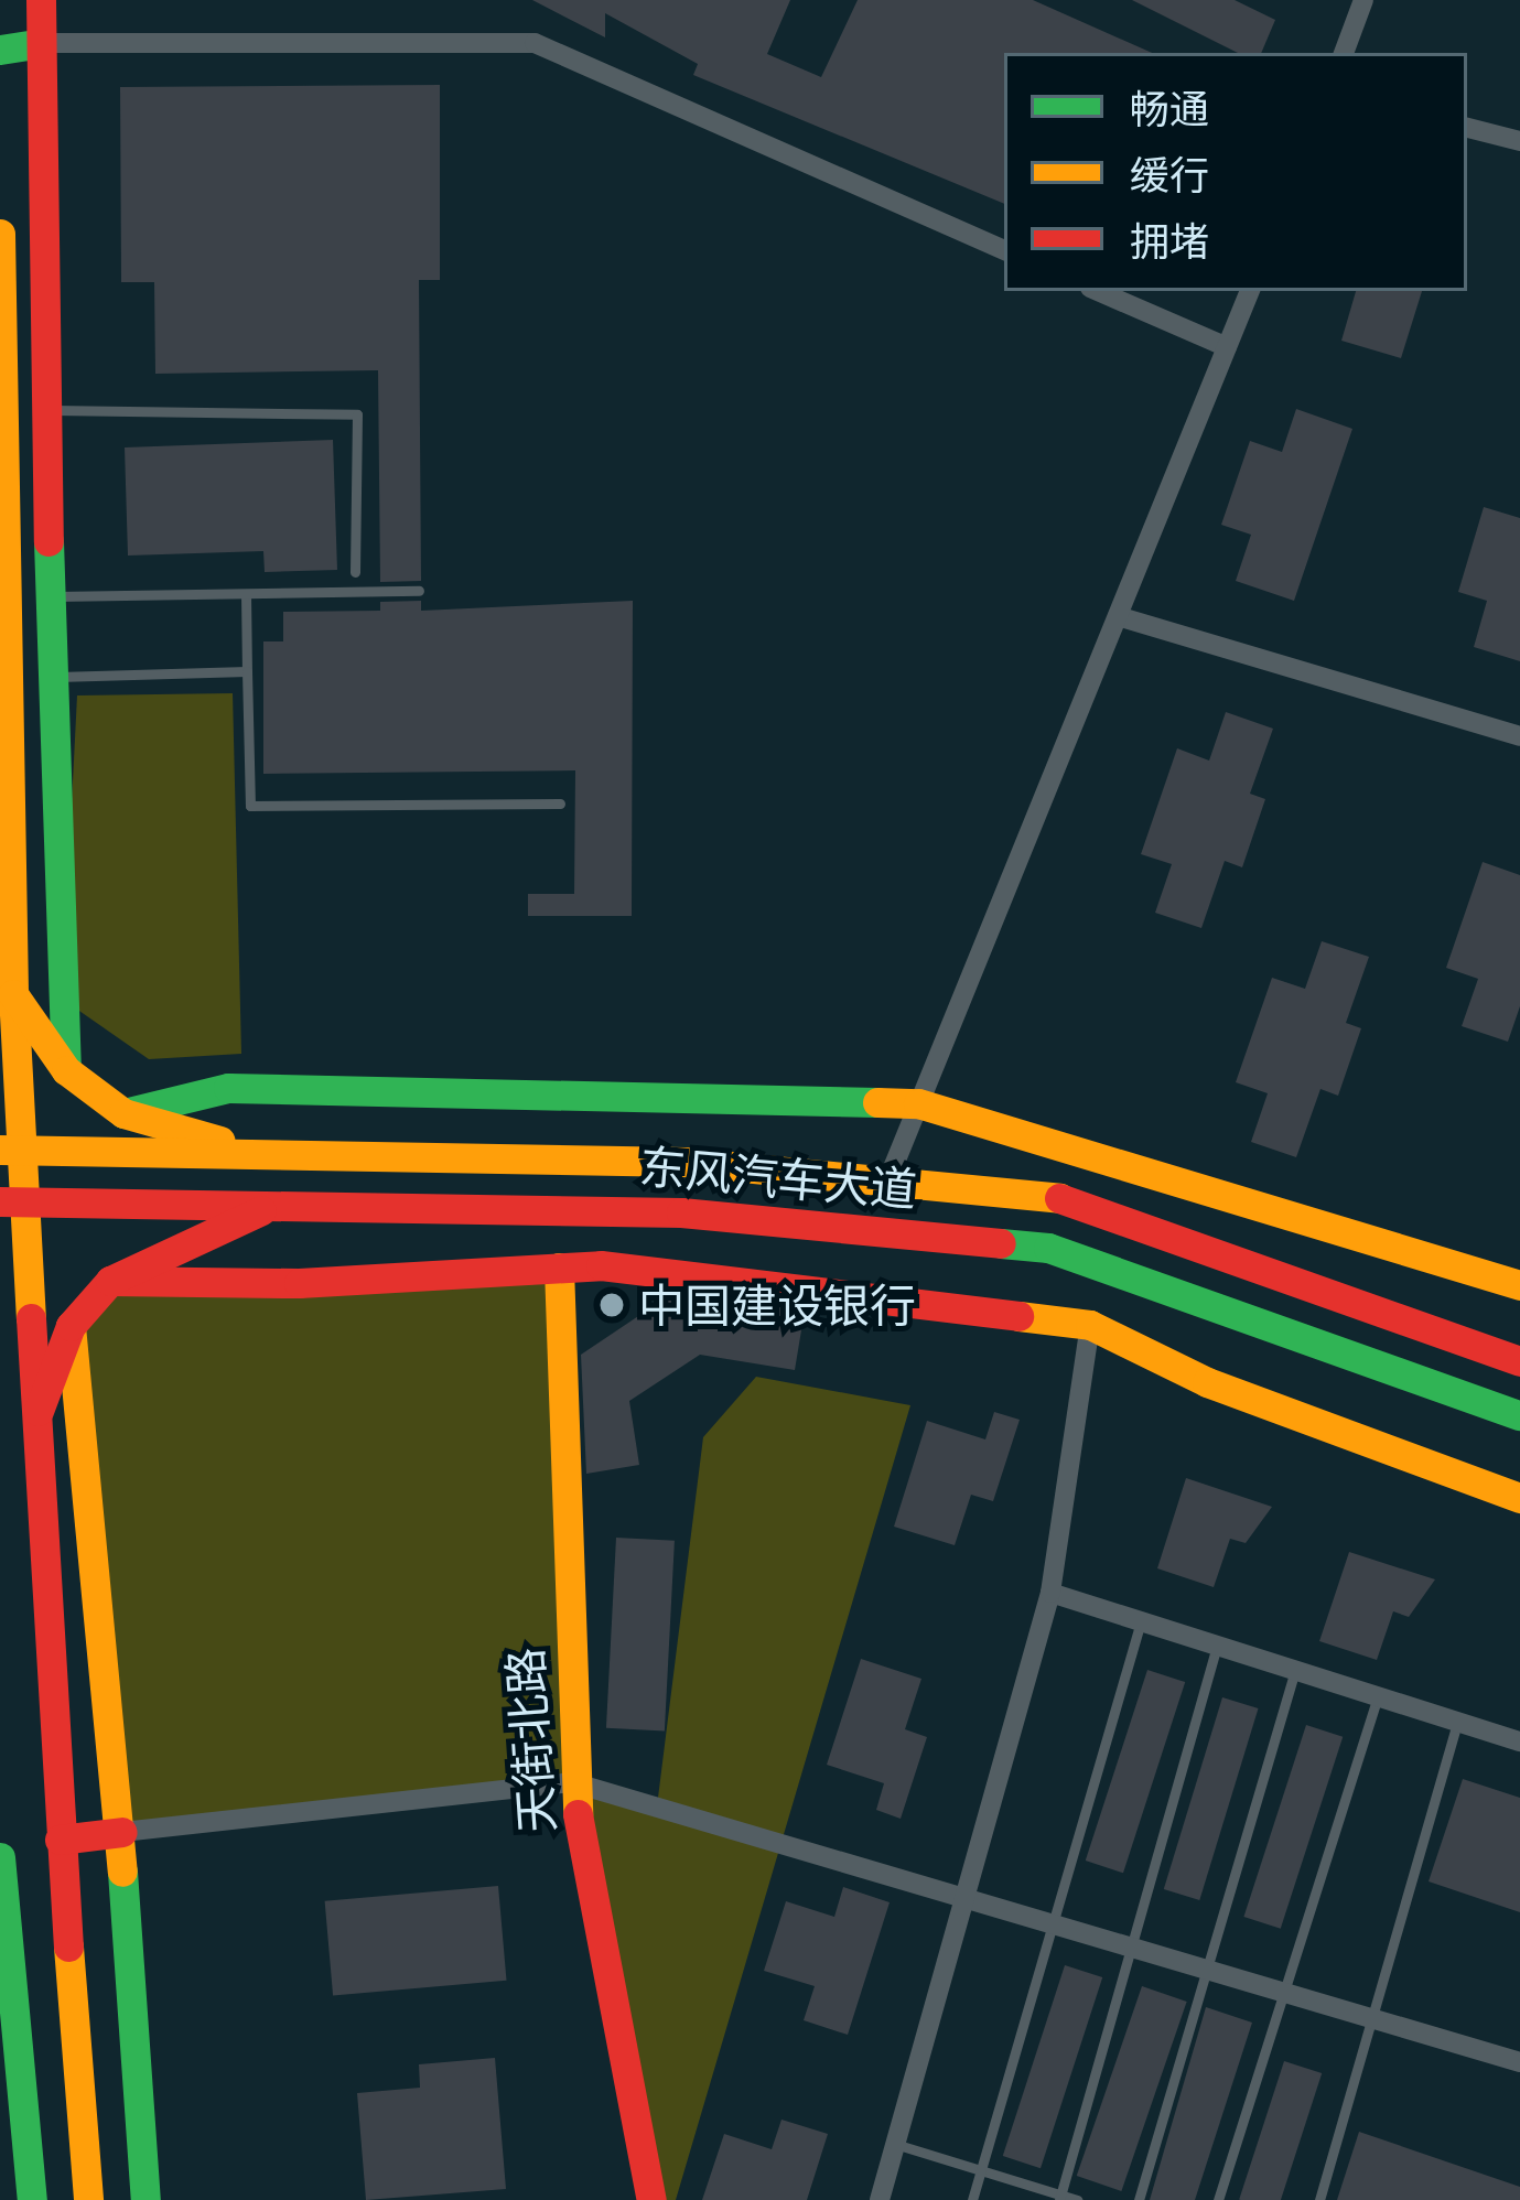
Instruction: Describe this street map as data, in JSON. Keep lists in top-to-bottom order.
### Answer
{
  "streets": {
    "main road": ["东风汽车大道", "天街北路"]
  },
  "places": ["中国建设银行"],
  "legend": ["畅通", "缓行", "拥堵"]
}
